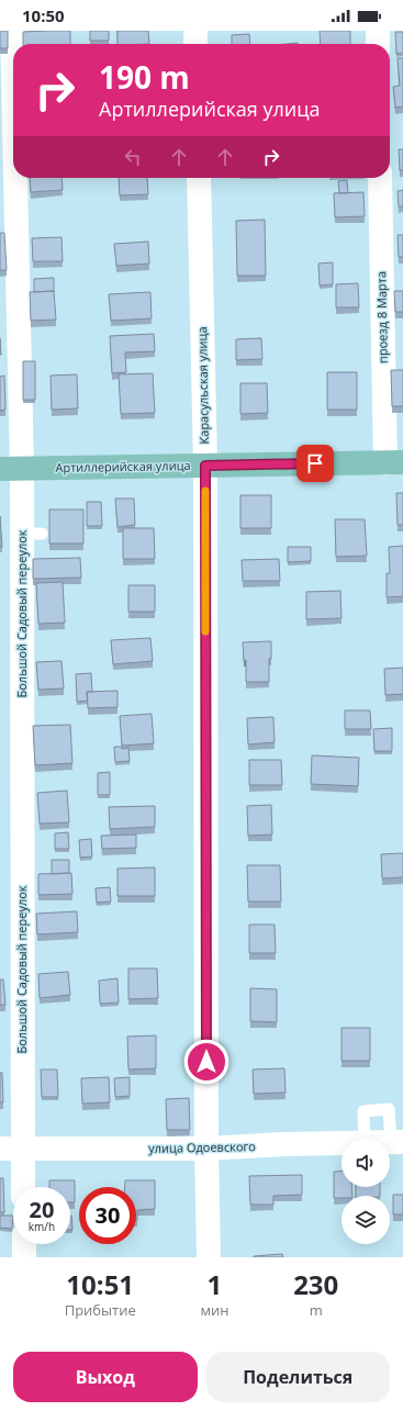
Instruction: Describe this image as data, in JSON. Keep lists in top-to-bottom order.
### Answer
{
  "streets": {
    "main road": ["Артиллерийская улица"],
    "street": [
      "проезд 8 Марта",
      "Карасульская улица",
      "Большой Садовый переулок",
      "улица Одоевского"
    ]
  },
  "crossings": [
    ["проезд 8 Марта", "Артиллерийская улица"],
    ["Карасульская улица", "Артиллерийская улица"],
    ["Карасульская улица", "улица Одоевского"],
    ["Артиллерийская улица", "Большой Садовый переулок"],
    ["Большой Садовый переулок", "улица Одоевского"]
  ],
  "page": {
    "status": "10:50",
    "turn": ["190 m", "Артиллерийская улица"],
    "speed": "20 km/h",
    "limit": "30",
    "eta": [
      "10:51",
      "Прибытие",
      "1",
      "мин",
      "230",
      "m"
    ],
    "buttons": ["Выход", "Поделиться"]
  }
}
